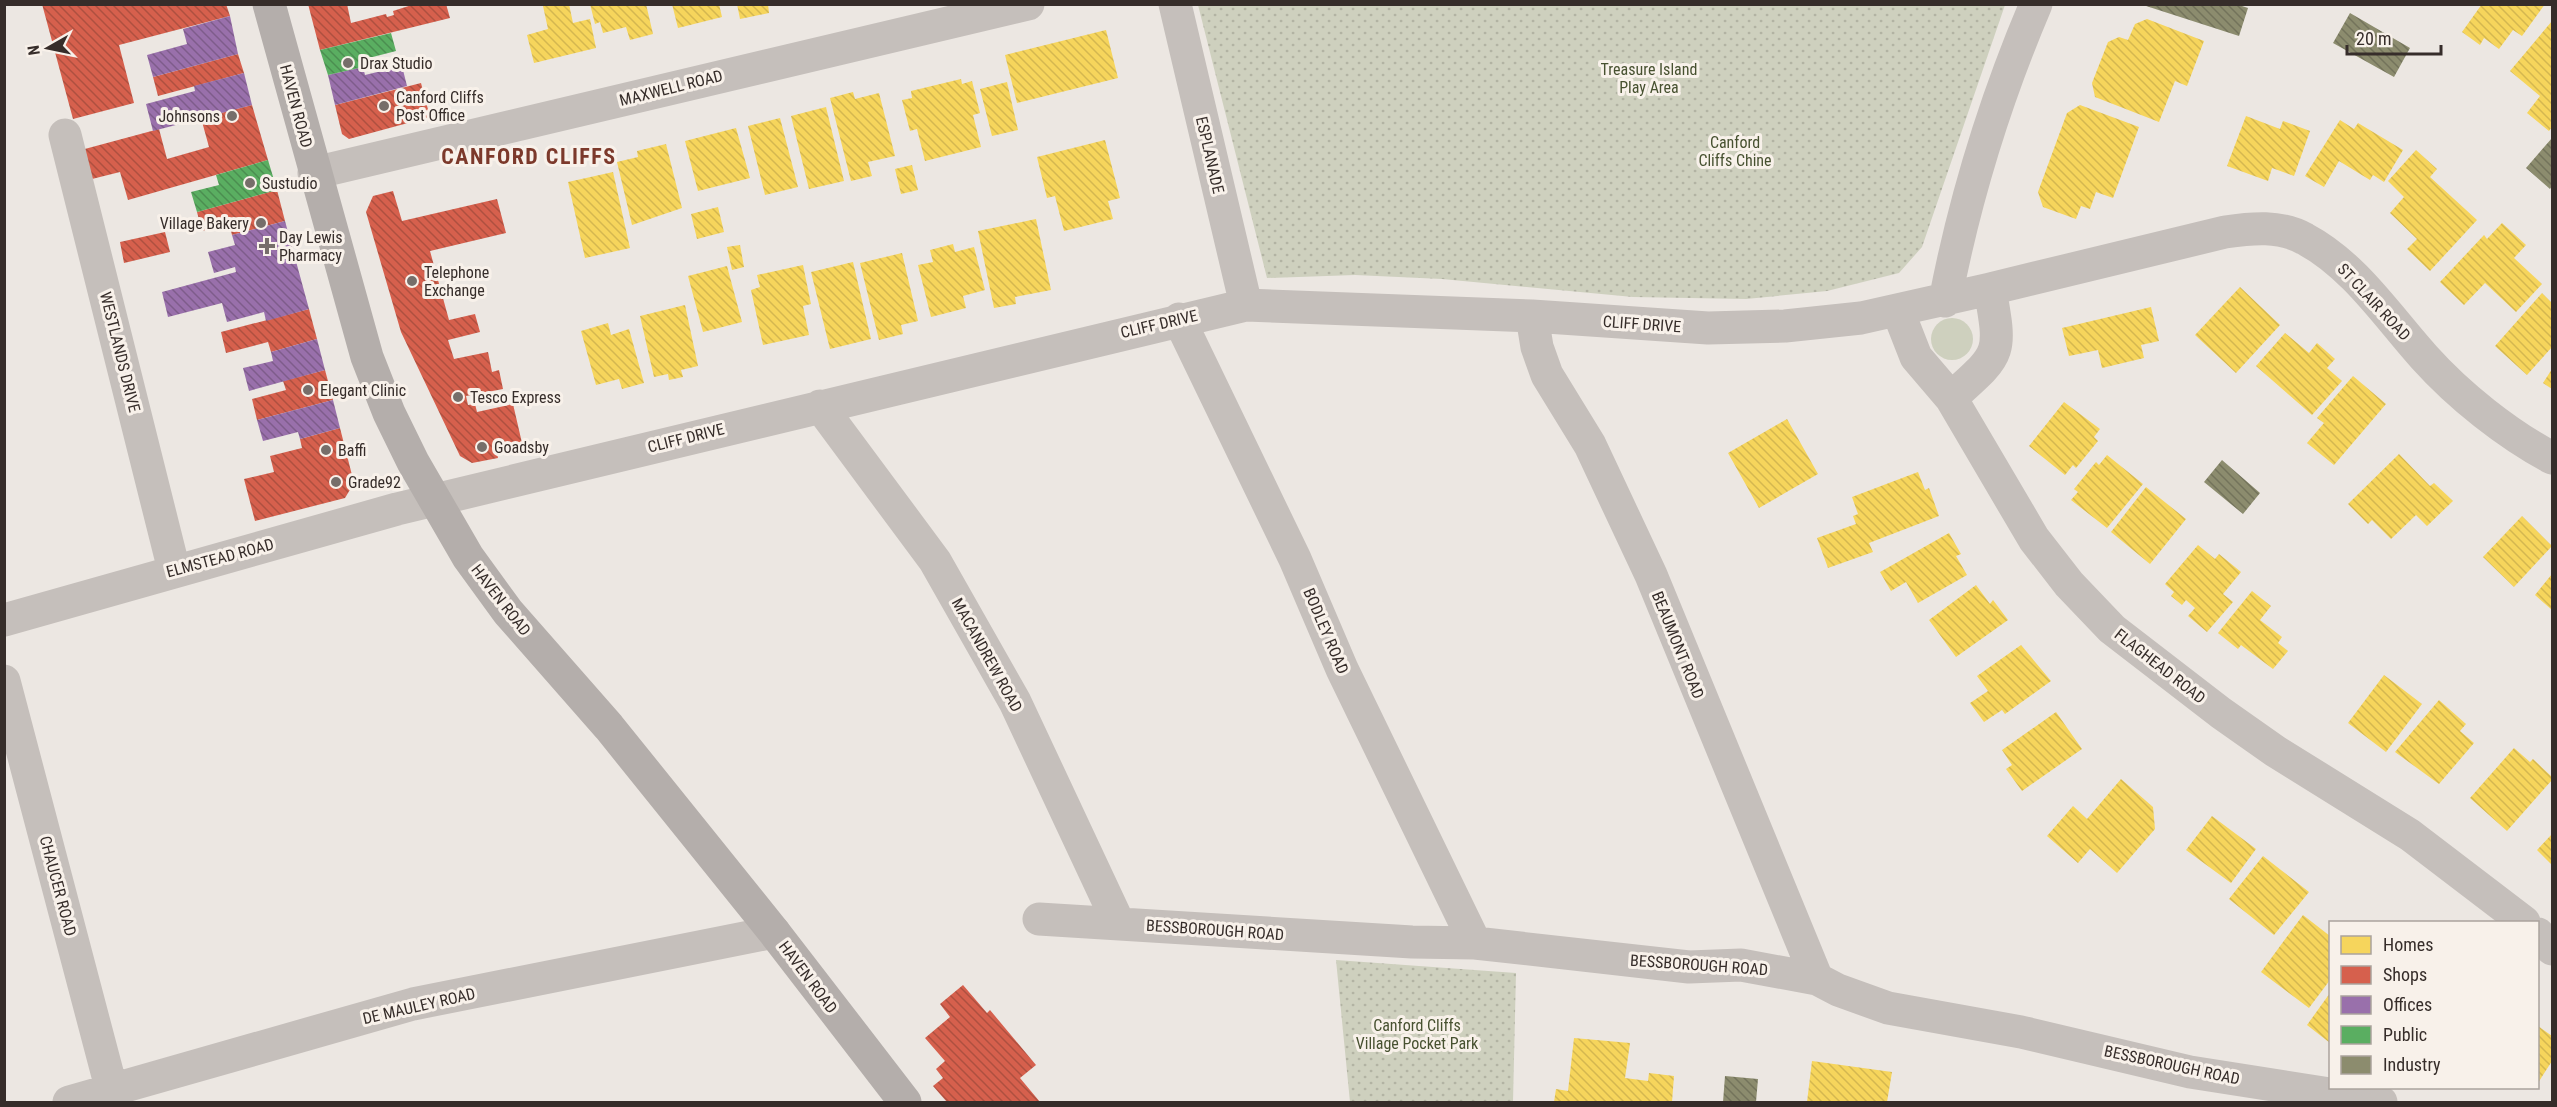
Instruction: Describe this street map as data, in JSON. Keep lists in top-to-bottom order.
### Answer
{
  "streets": {
    "main road": ["HAVEN ROAD"],
    "street": [
      "MAXWELL ROAD",
      "ESPLANADE",
      "ST CLAIR ROAD",
      "CLIFF DRIVE",
      "WESTLANDS DRIVE",
      "ELMSTEAD ROAD",
      "BODLEY ROAD",
      "BEAUMONT ROAD",
      "MACANDREW ROAD",
      "FLAGHEAD ROAD",
      "CHAUCER ROAD",
      "BESSBOROUGH ROAD",
      "DE MAULEY ROAD"
    ]
  },
  "crossings": [
    ["MAXWELL ROAD", "HAVEN ROAD"],
    ["HAVEN ROAD", "CLIFF DRIVE"],
    ["HAVEN ROAD", "ELMSTEAD ROAD"],
    ["HAVEN ROAD", "DE MAULEY ROAD"],
    ["ESPLANADE", "CLIFF DRIVE"],
    ["ST CLAIR ROAD", "CLIFF DRIVE"],
    ["CLIFF DRIVE", "ELMSTEAD ROAD"],
    ["CLIFF DRIVE", "BODLEY ROAD"],
    ["CLIFF DRIVE", "BEAUMONT ROAD"],
    ["CLIFF DRIVE", "MACANDREW ROAD"],
    ["CLIFF DRIVE", "FLAGHEAD ROAD"],
    ["WESTLANDS DRIVE", "ELMSTEAD ROAD"],
    ["BODLEY ROAD", "BESSBOROUGH ROAD"],
    ["BEAUMONT ROAD", "BESSBOROUGH ROAD"],
    ["MACANDREW ROAD", "BESSBOROUGH ROAD"],
    ["CHAUCER ROAD", "DE MAULEY ROAD"]
  ],
  "districts": ["CANFORD CLIFFS"],
  "parks": ["Treasure Island Play Area", "Canford Cliffs Chine", "Canford Cliffs Village Pocket Park"],
  "places": {
    "other": [
      "Drax Studio",
      "Canford Cliffs Post Office",
      "Johnsons",
      "Sustudio",
      "Village Bakery",
      "Telephone Exchange",
      "Elegant Clinic",
      "Tesco Express",
      "Goadsby",
      "Baffi",
      "Grade92"
    ],
    "health": ["Day Lewis Pharmacy"]
  },
  "legend": [
    "Homes",
    "Shops",
    "Offices",
    "Public",
    "Industry"
  ],
  "scale_bar": "20 m",
  "north": "left"
}
